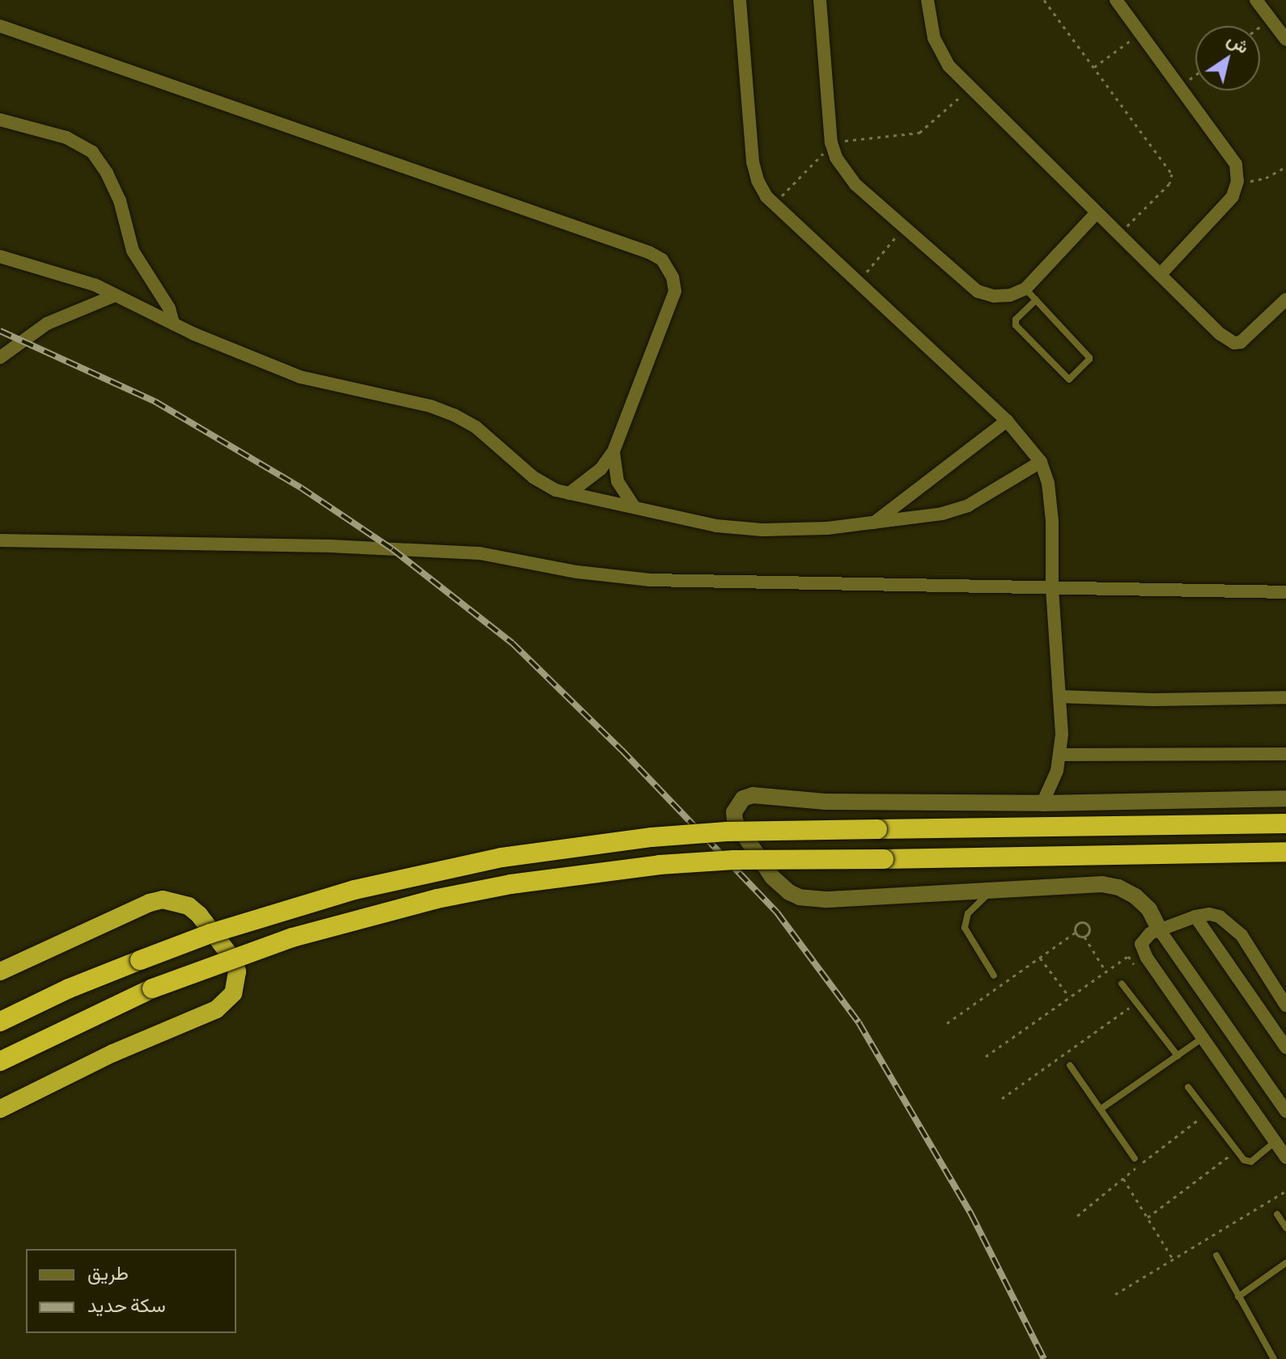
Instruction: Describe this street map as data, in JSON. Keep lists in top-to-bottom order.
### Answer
{
  "legend": ["طريق", "سكة حديد"],
  "north": "top right"
}
